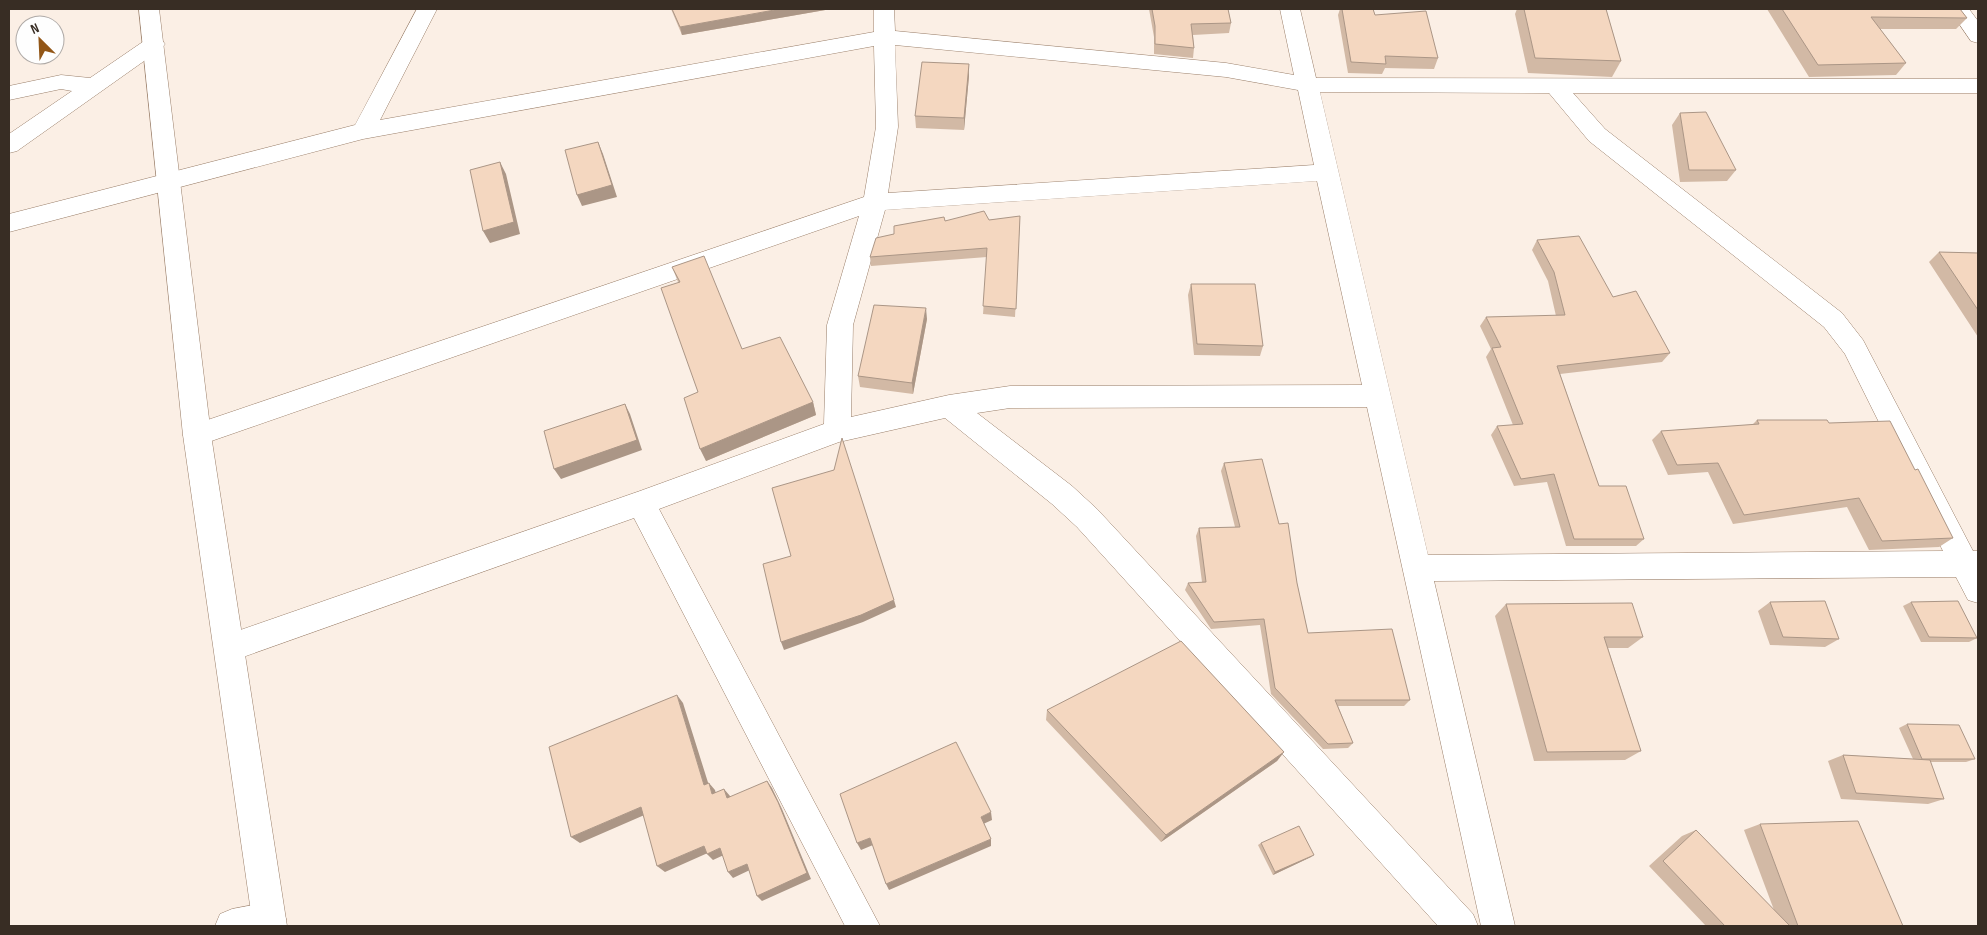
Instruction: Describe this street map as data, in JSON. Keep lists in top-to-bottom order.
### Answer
{
  "north": "top left"
}
